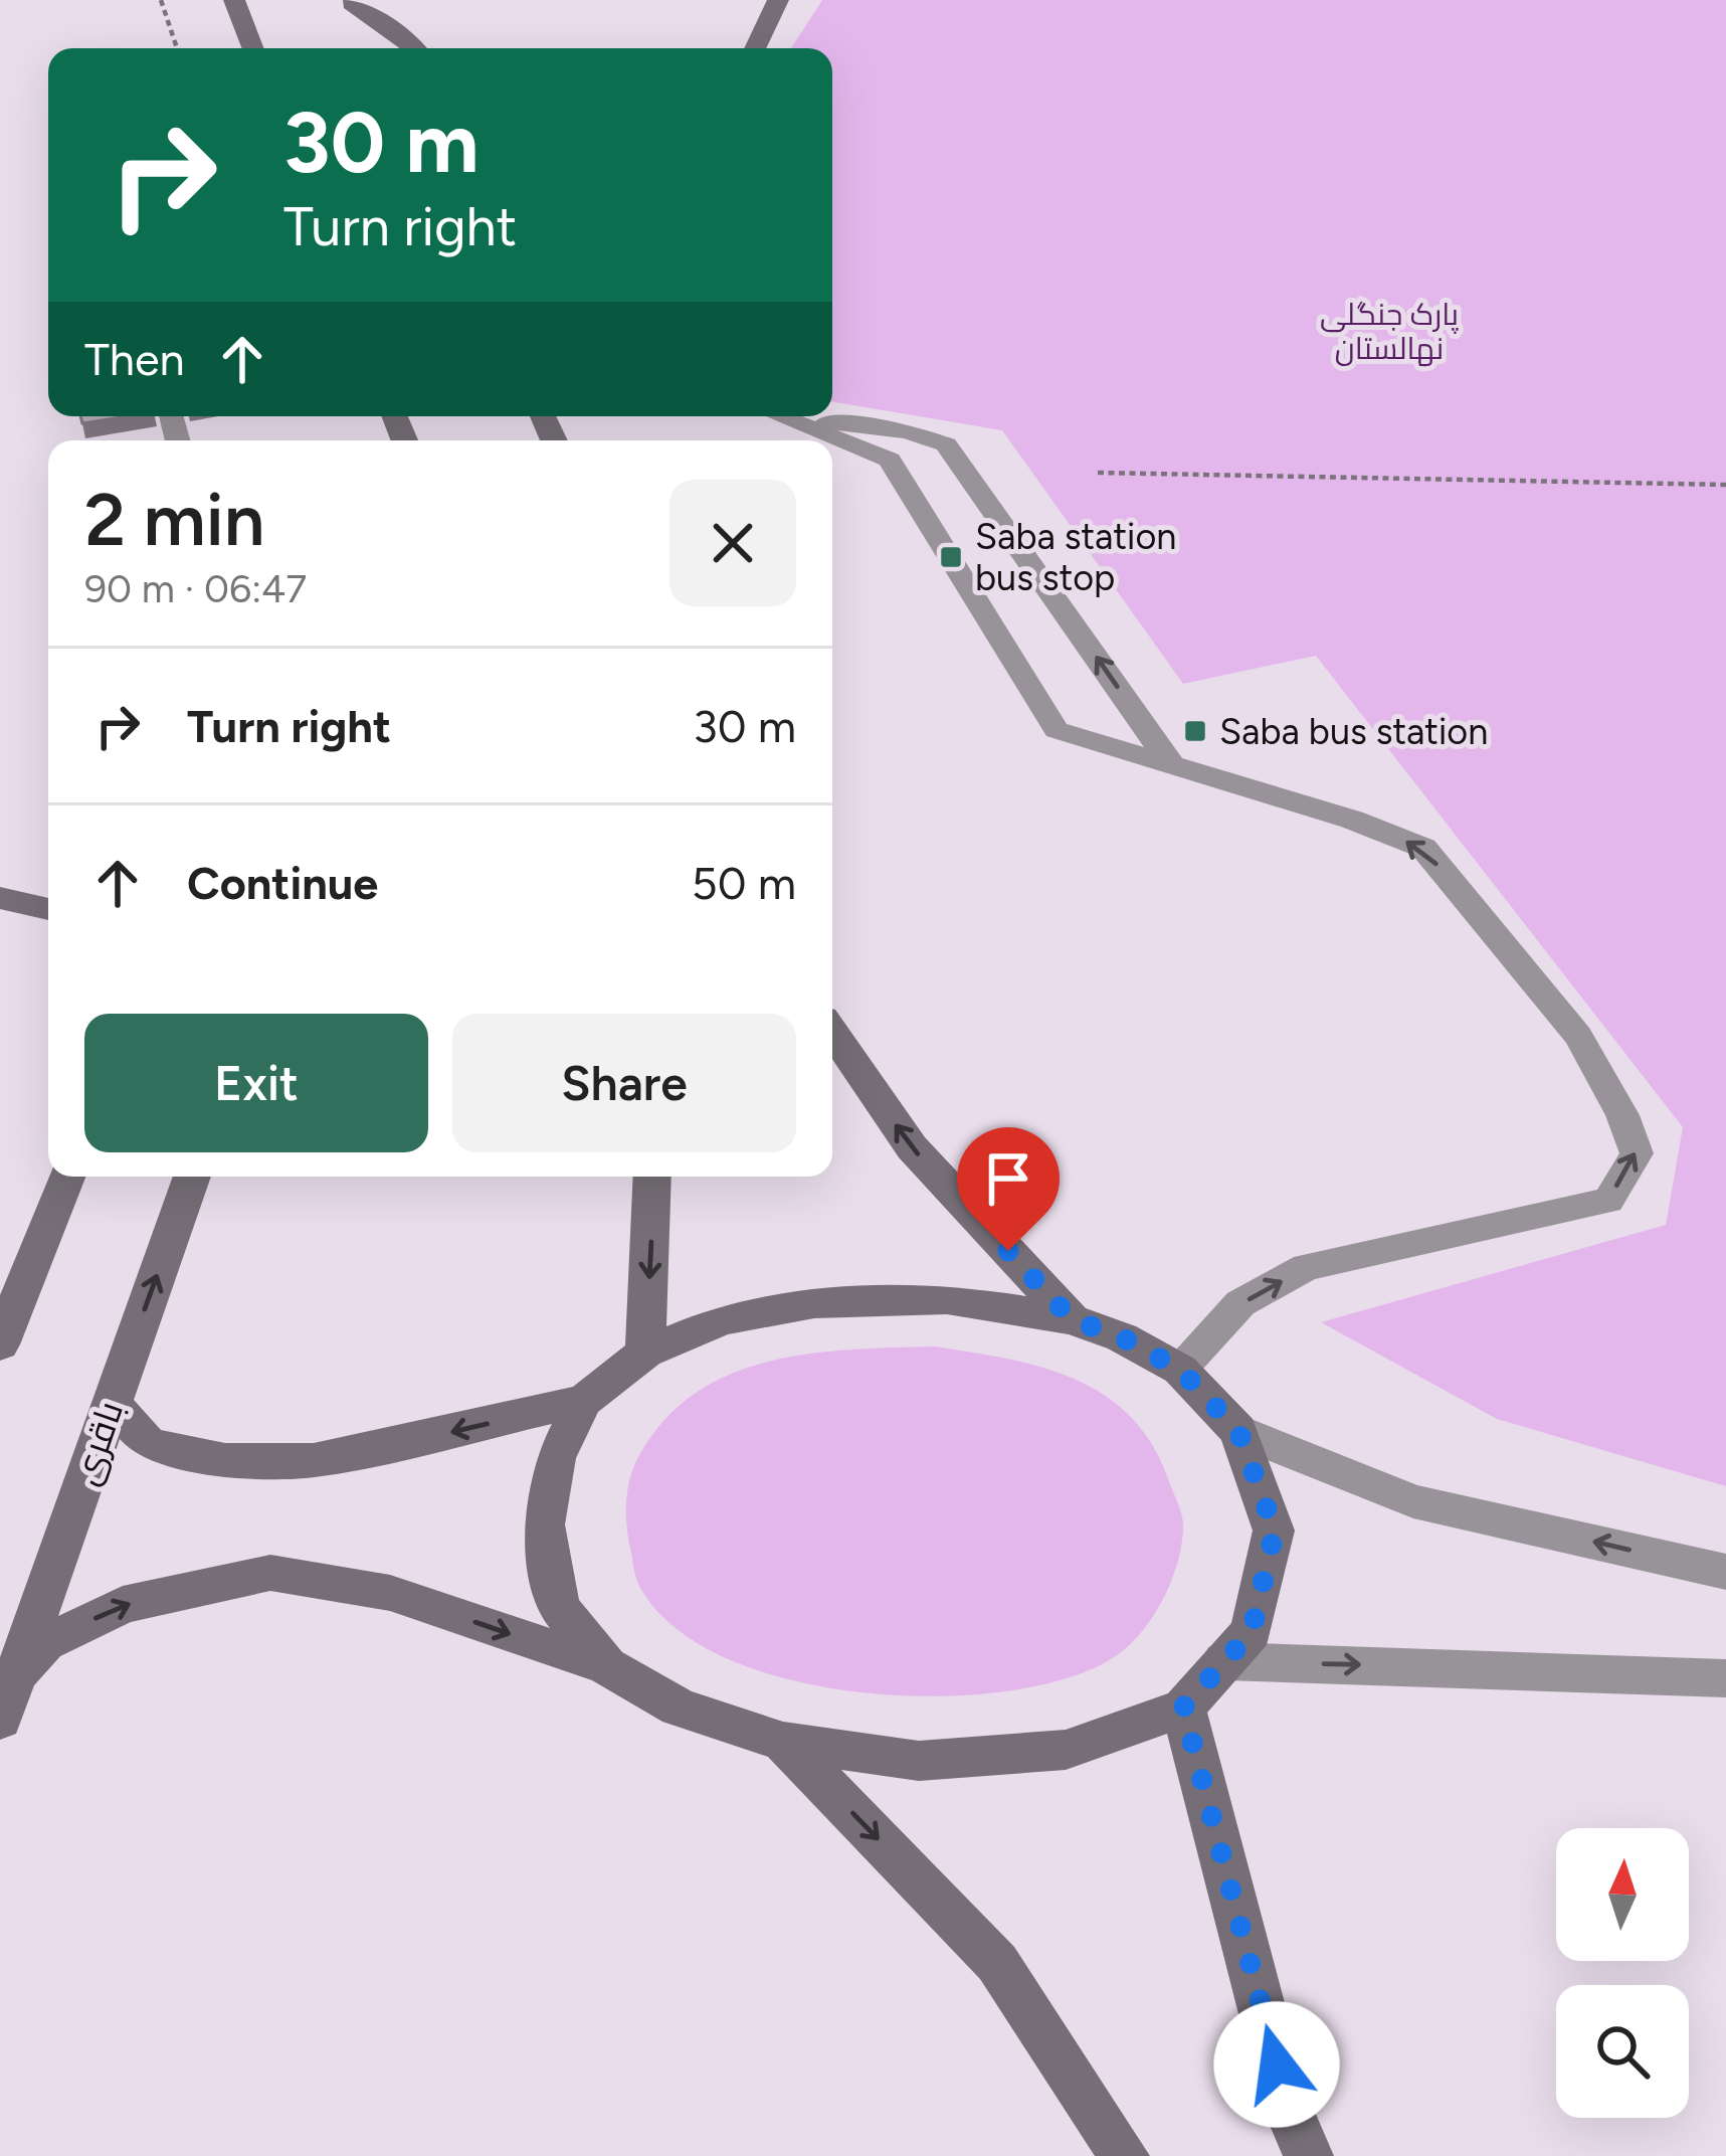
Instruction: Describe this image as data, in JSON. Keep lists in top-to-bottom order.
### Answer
{
  "streets": {
    "street": ["باقری"]
  },
  "parks": ["پارک جنگلی نهالستان"],
  "places": {
    "transit": ["Saba station bus stop", "Saba bus station"]
  },
  "north": "top",
  "page": {
    "turn": ["30 m", "Turn right"],
    "then": "Then",
    "heading": ["2 min", "90 m · 06:47"],
    "list": [
      {
        "name": "Turn right",
        "value": "30 m"
      },
      {
        "name": "Continue",
        "value": "50 m"
      }
    ],
    "buttons": ["Exit", "Share"]
  }
}
